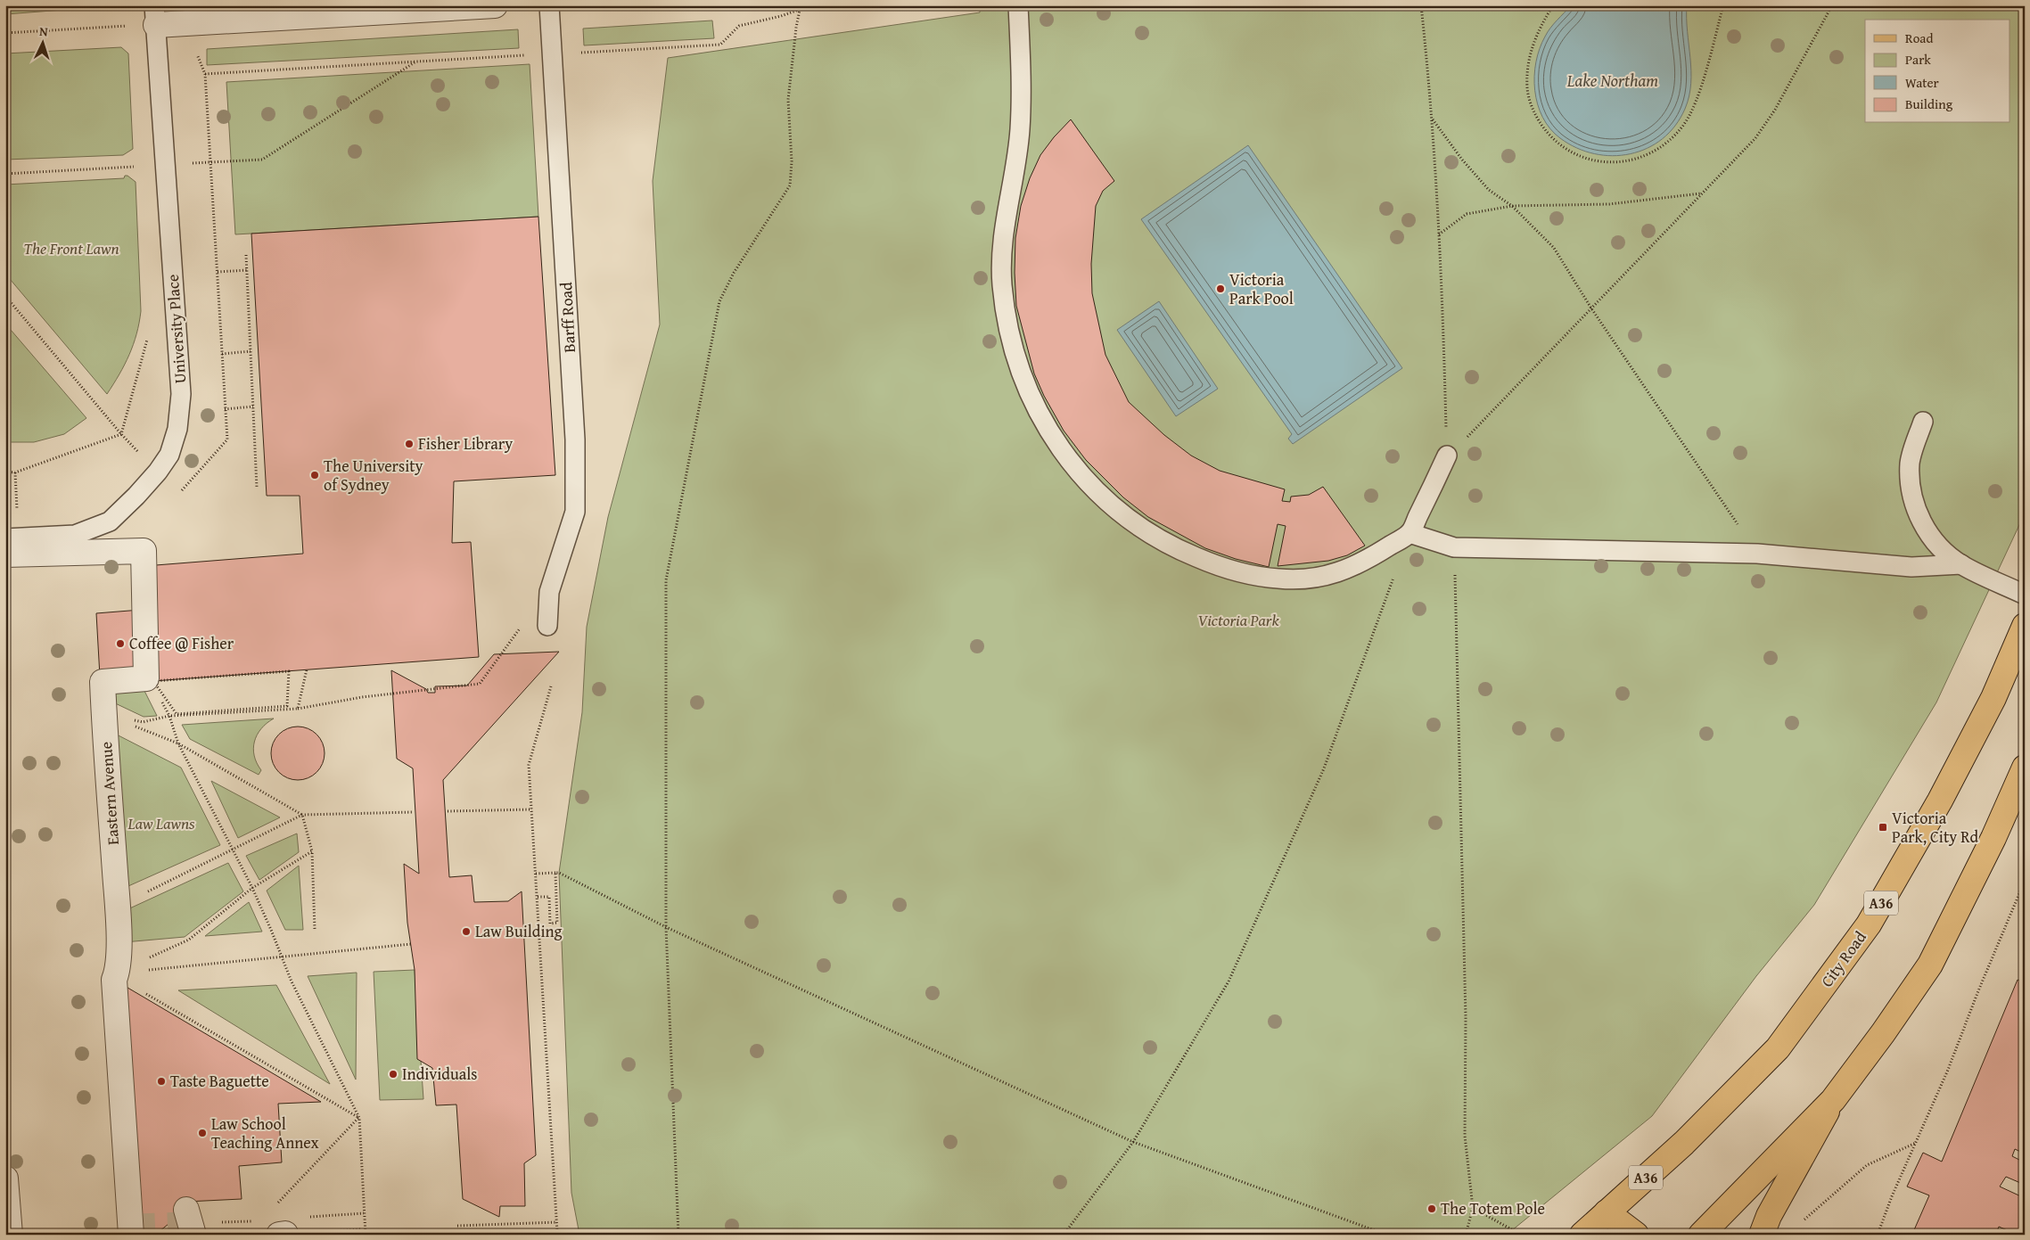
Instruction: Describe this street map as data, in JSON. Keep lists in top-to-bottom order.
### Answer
{
  "streets": {
    "main road": ["A36", "City Road"],
    "street": ["Eastern Avenue"],
    "lane": ["Barff Road", "University Place"]
  },
  "water": ["Lake Northam"],
  "parks": ["The Front Lawn", "Victoria Park", "Law Lawns"],
  "places": {
    "other": [
      "Victoria Park Pool",
      "Fisher Library",
      "The University of Sydney",
      "Coffee @ Fisher",
      "Law Building",
      "Individuals",
      "Taste Baguette",
      "Law School Teaching Annex",
      "The Totem Pole"
    ],
    "transit": ["Victoria Park, City Rd"]
  },
  "legend": [
    "Road",
    "Park",
    "Water",
    "Building"
  ],
  "north": "top"
}
